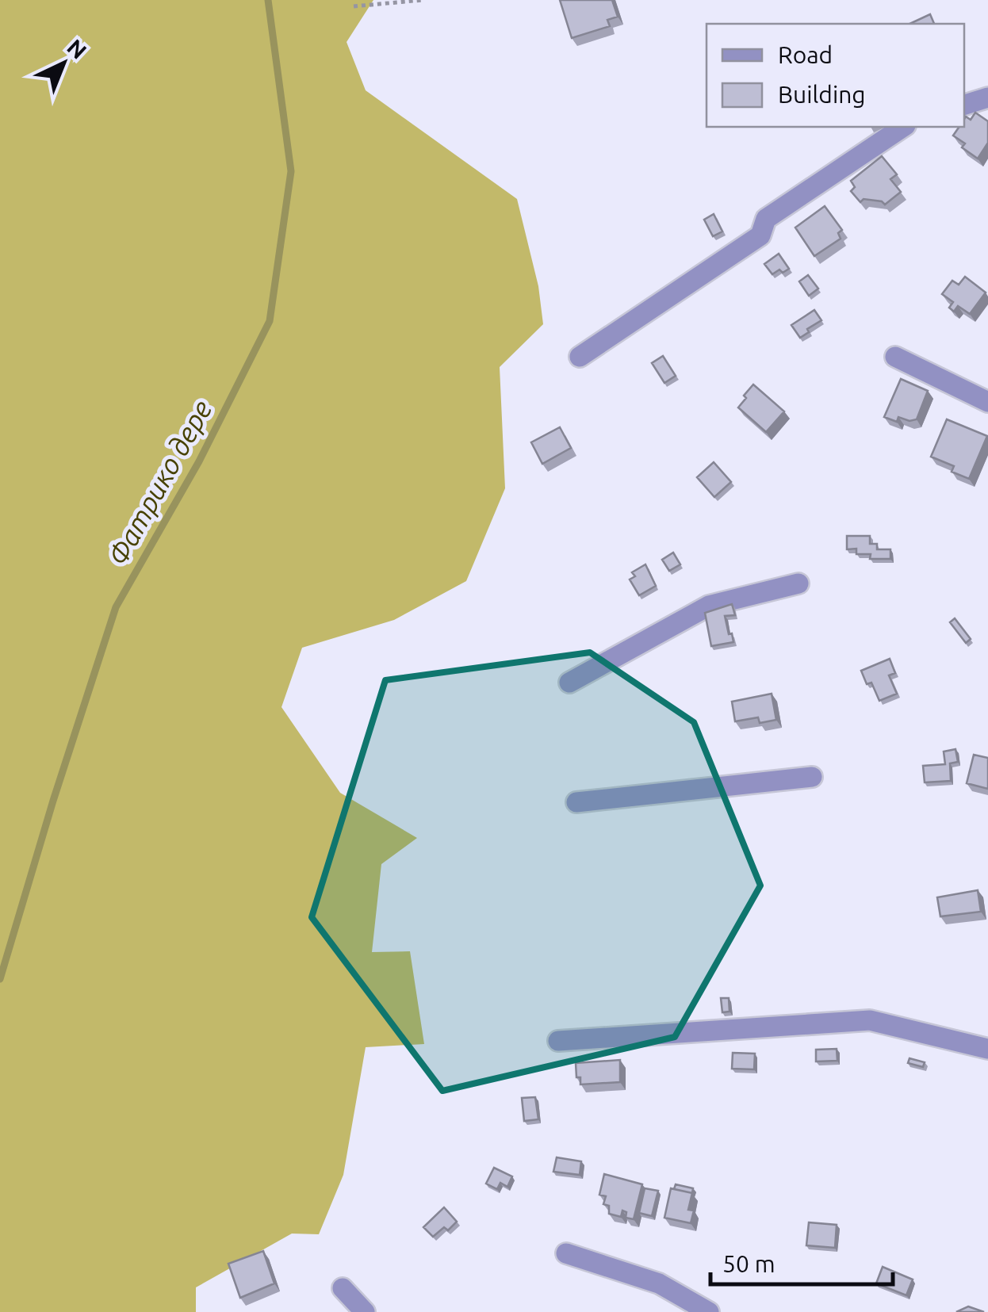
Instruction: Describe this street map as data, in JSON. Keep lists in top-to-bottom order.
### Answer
{
  "water": ["Фатрико дере"],
  "legend": ["Road", "Building"],
  "scale_bar": "50 m",
  "north": "top right"
}
